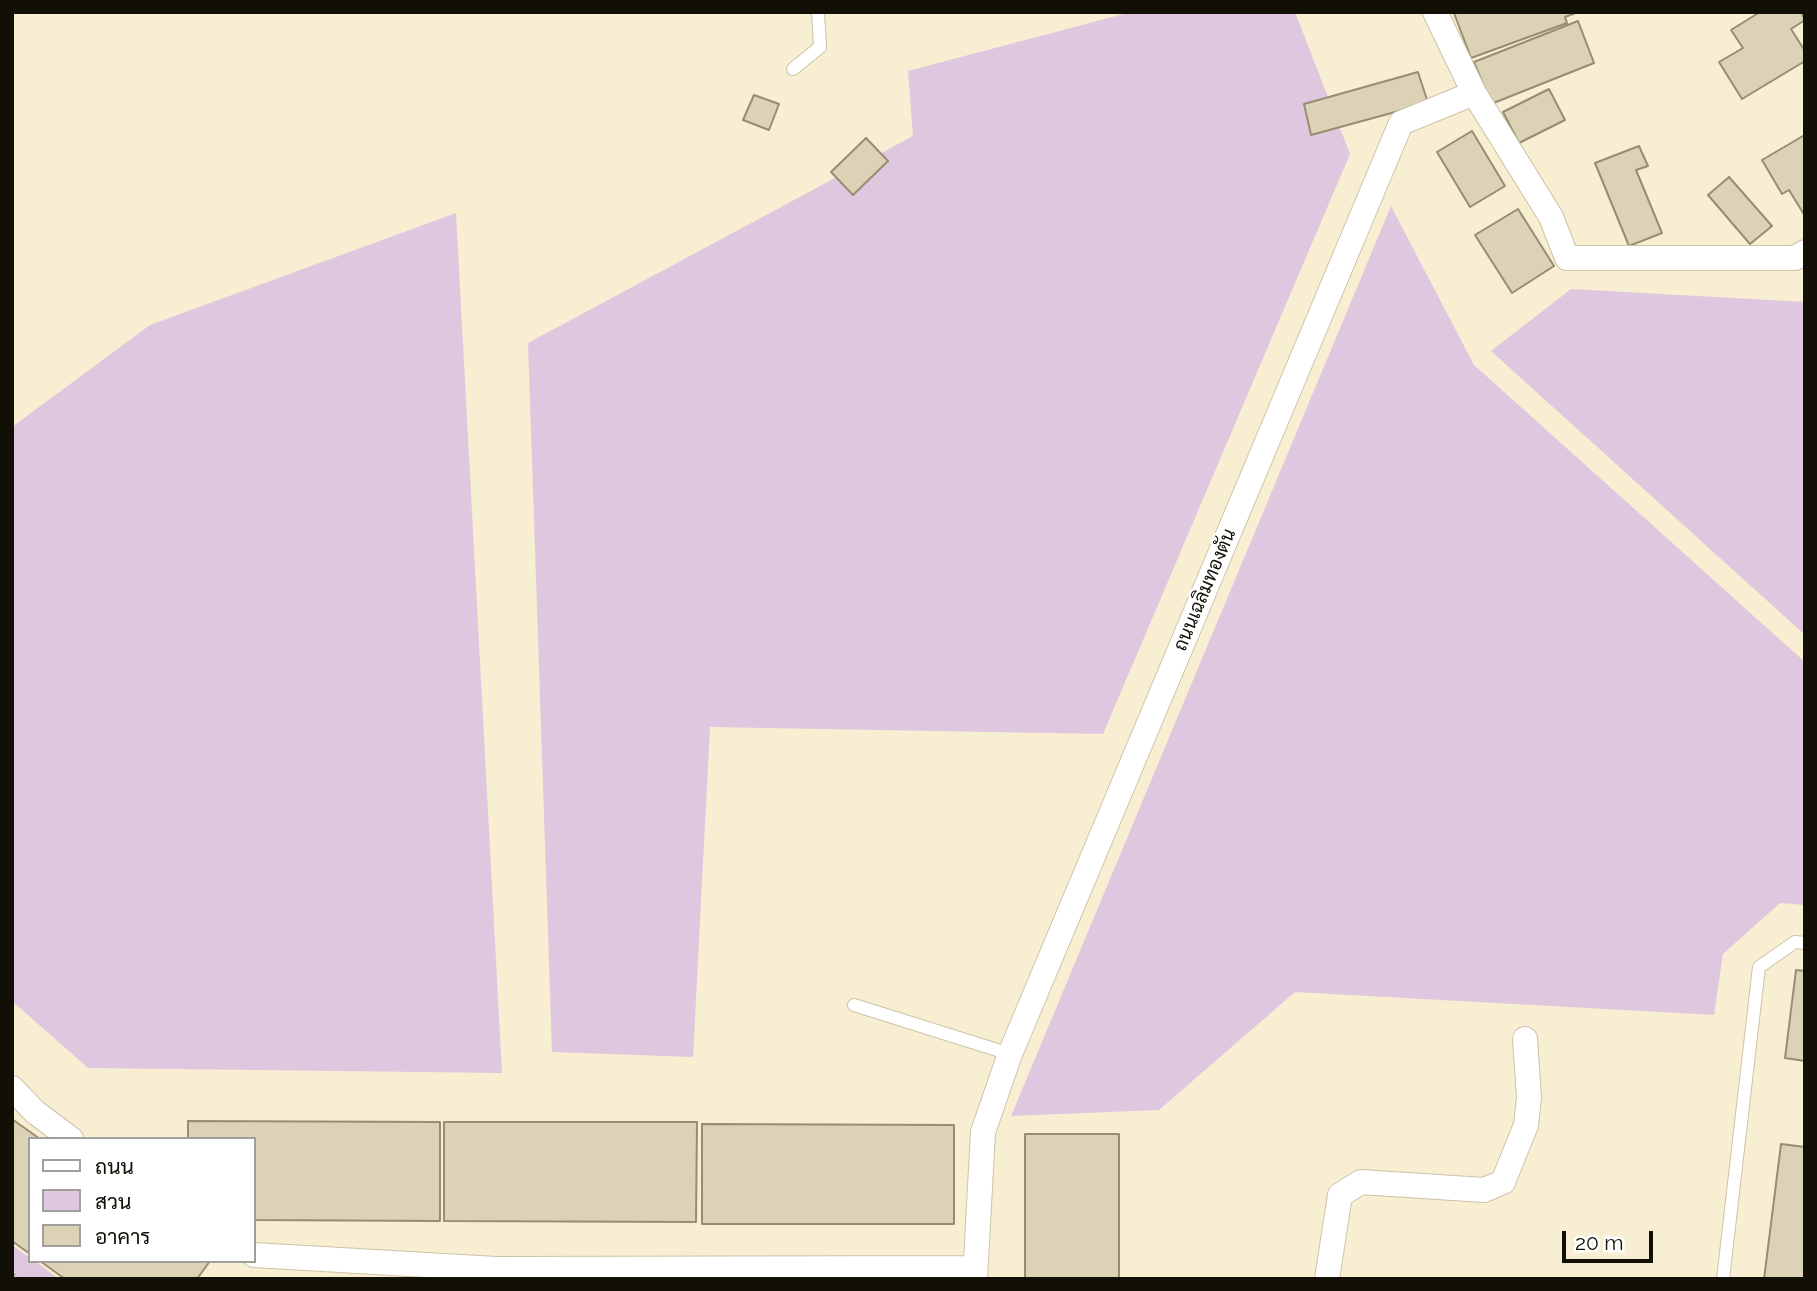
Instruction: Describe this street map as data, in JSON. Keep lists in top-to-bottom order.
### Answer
{
  "streets": {
    "street": ["ถนนเฉลิมทองตัน"]
  },
  "legend": ["ถนน", "สวน", "อาคาร"],
  "scale_bar": "20 m"
}
